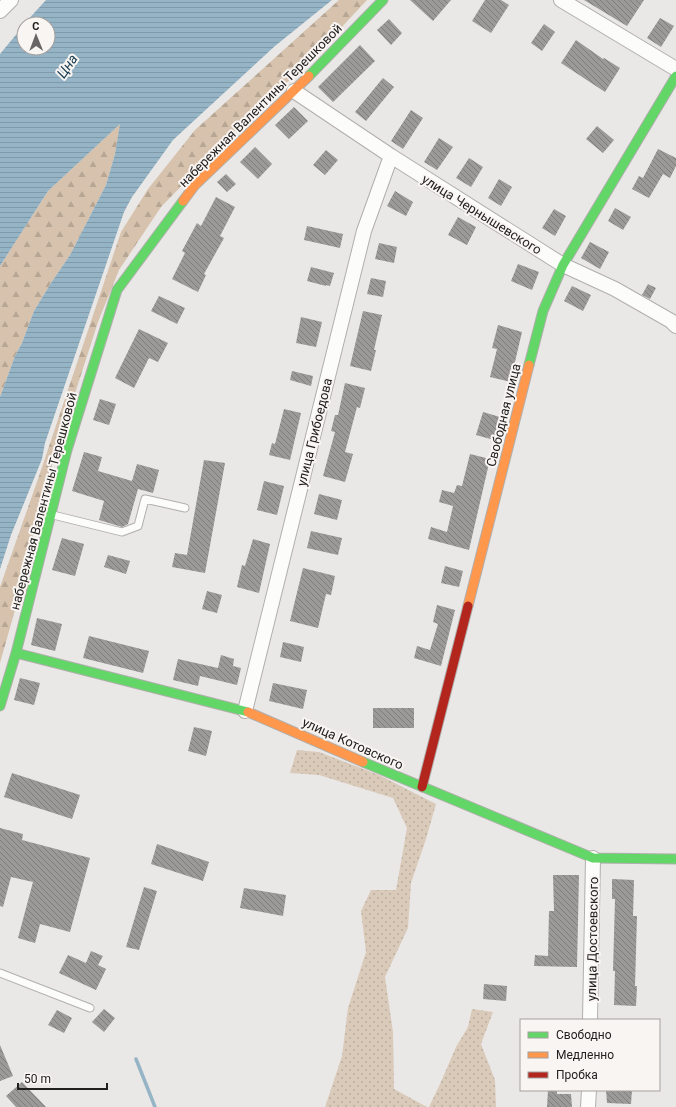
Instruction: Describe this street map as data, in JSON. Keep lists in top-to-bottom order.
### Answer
{
  "streets": {
    "street": [
      "набережная Валентины Терешковой",
      "улица Чернышевского",
      "Свободная улица",
      "улица Грибоедова",
      "улица Котовского",
      "улица Достоевского"
    ]
  },
  "crossings": [
    ["набережная Валентины Терешковой", "улица Чернышевского"],
    ["набережная Валентины Терешковой", "улица Котовского"],
    ["улица Чернышевского", "Свободная улица"],
    ["улица Чернышевского", "улица Грибоедова"],
    ["Свободная улица", "улица Котовского"],
    ["улица Грибоедова", "улица Котовского"],
    ["улица Котовского", "улица Достоевского"]
  ],
  "water": ["Цна"],
  "legend": ["Свободно", "Медленно", "Пробка"],
  "scale_bar": "50 m",
  "north": "top"
}
